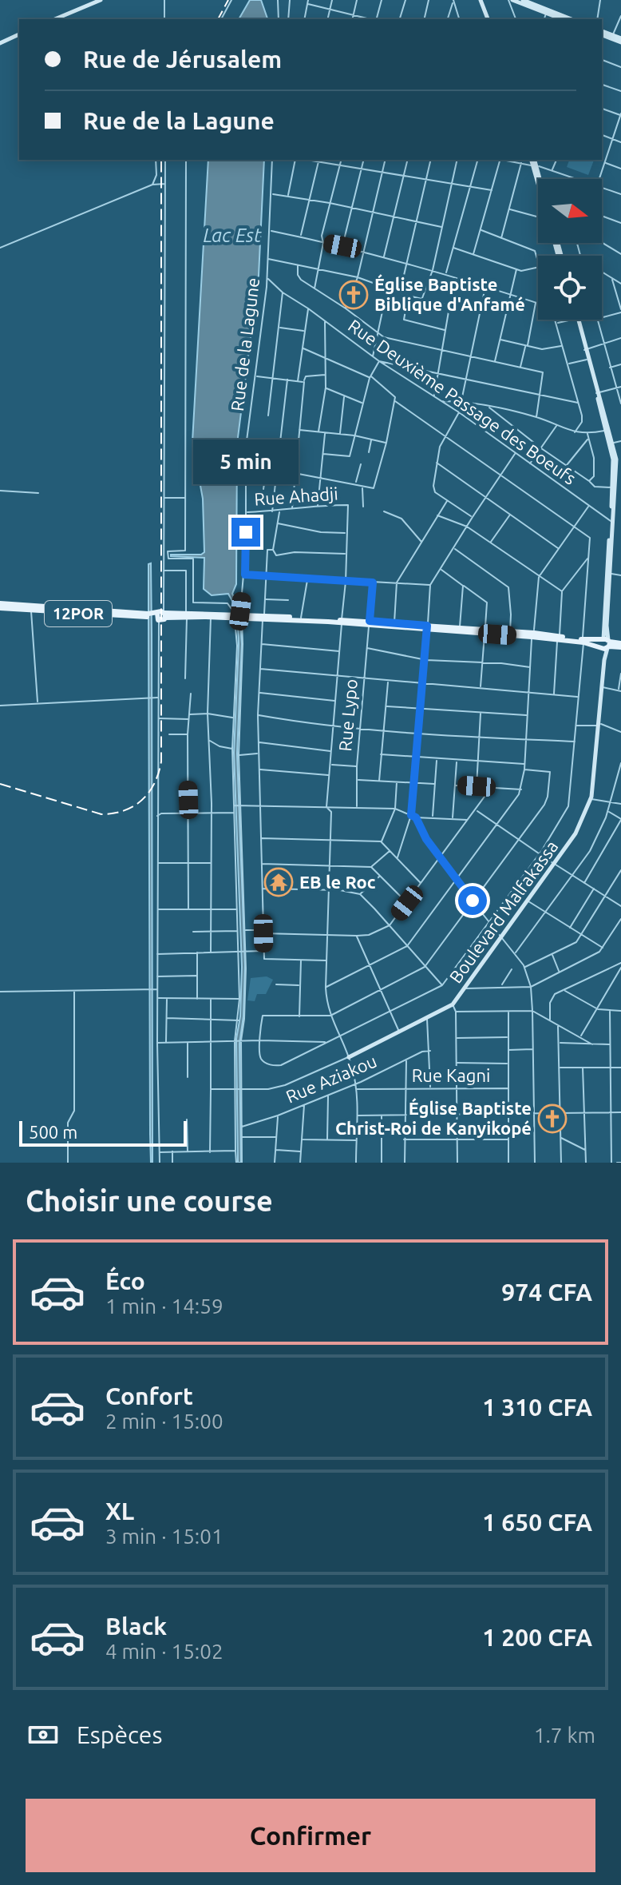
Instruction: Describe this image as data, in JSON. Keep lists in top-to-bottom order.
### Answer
{
  "streets": {
    "main road": ["12POR", "Boulevard Malfakassa"],
    "street": [
      "Rue de la Lagune",
      "Rue Deuxième Passage des Boeufs",
      "Rue Ahadji",
      "Rue Lypo",
      "Rue Kagni",
      "Rue Aziakou"
    ]
  },
  "crossings": [
    ["Rue de la Lagune", "Rue Deuxième Passage des Boeufs"],
    ["Rue de la Lagune", "Rue Ahadji"]
  ],
  "water": ["Lac Est"],
  "places": {
    "church": ["Église Baptiste Biblique d'Anfamé", "Église Baptiste Christ-Roi de Kanyikopé"],
    "temple": ["EB le Roc"]
  },
  "scale_bar": "500 m",
  "north": "right",
  "page": {
    "banner": ["Rue de Jérusalem", "Rue de la Lagune"],
    "bubble": "5 min",
    "scale": "500 m",
    "heading": "Choisir une course",
    "list": [
      {
        "name": "Éco",
        "note": "1 min · 14:59",
        "value": "974 CFA"
      },
      {
        "name": "Confort",
        "note": "2 min · 15:00",
        "value": "1 310 CFA"
      },
      {
        "name": "XL",
        "note": "3 min · 15:01",
        "value": "1 650 CFA"
      },
      {
        "name": "Black",
        "note": "4 min · 15:02",
        "value": "1 200 CFA"
      }
    ],
    "pay": ["Espèces", "1.7 km"],
    "buttons": "Confirmer"
  }
}
